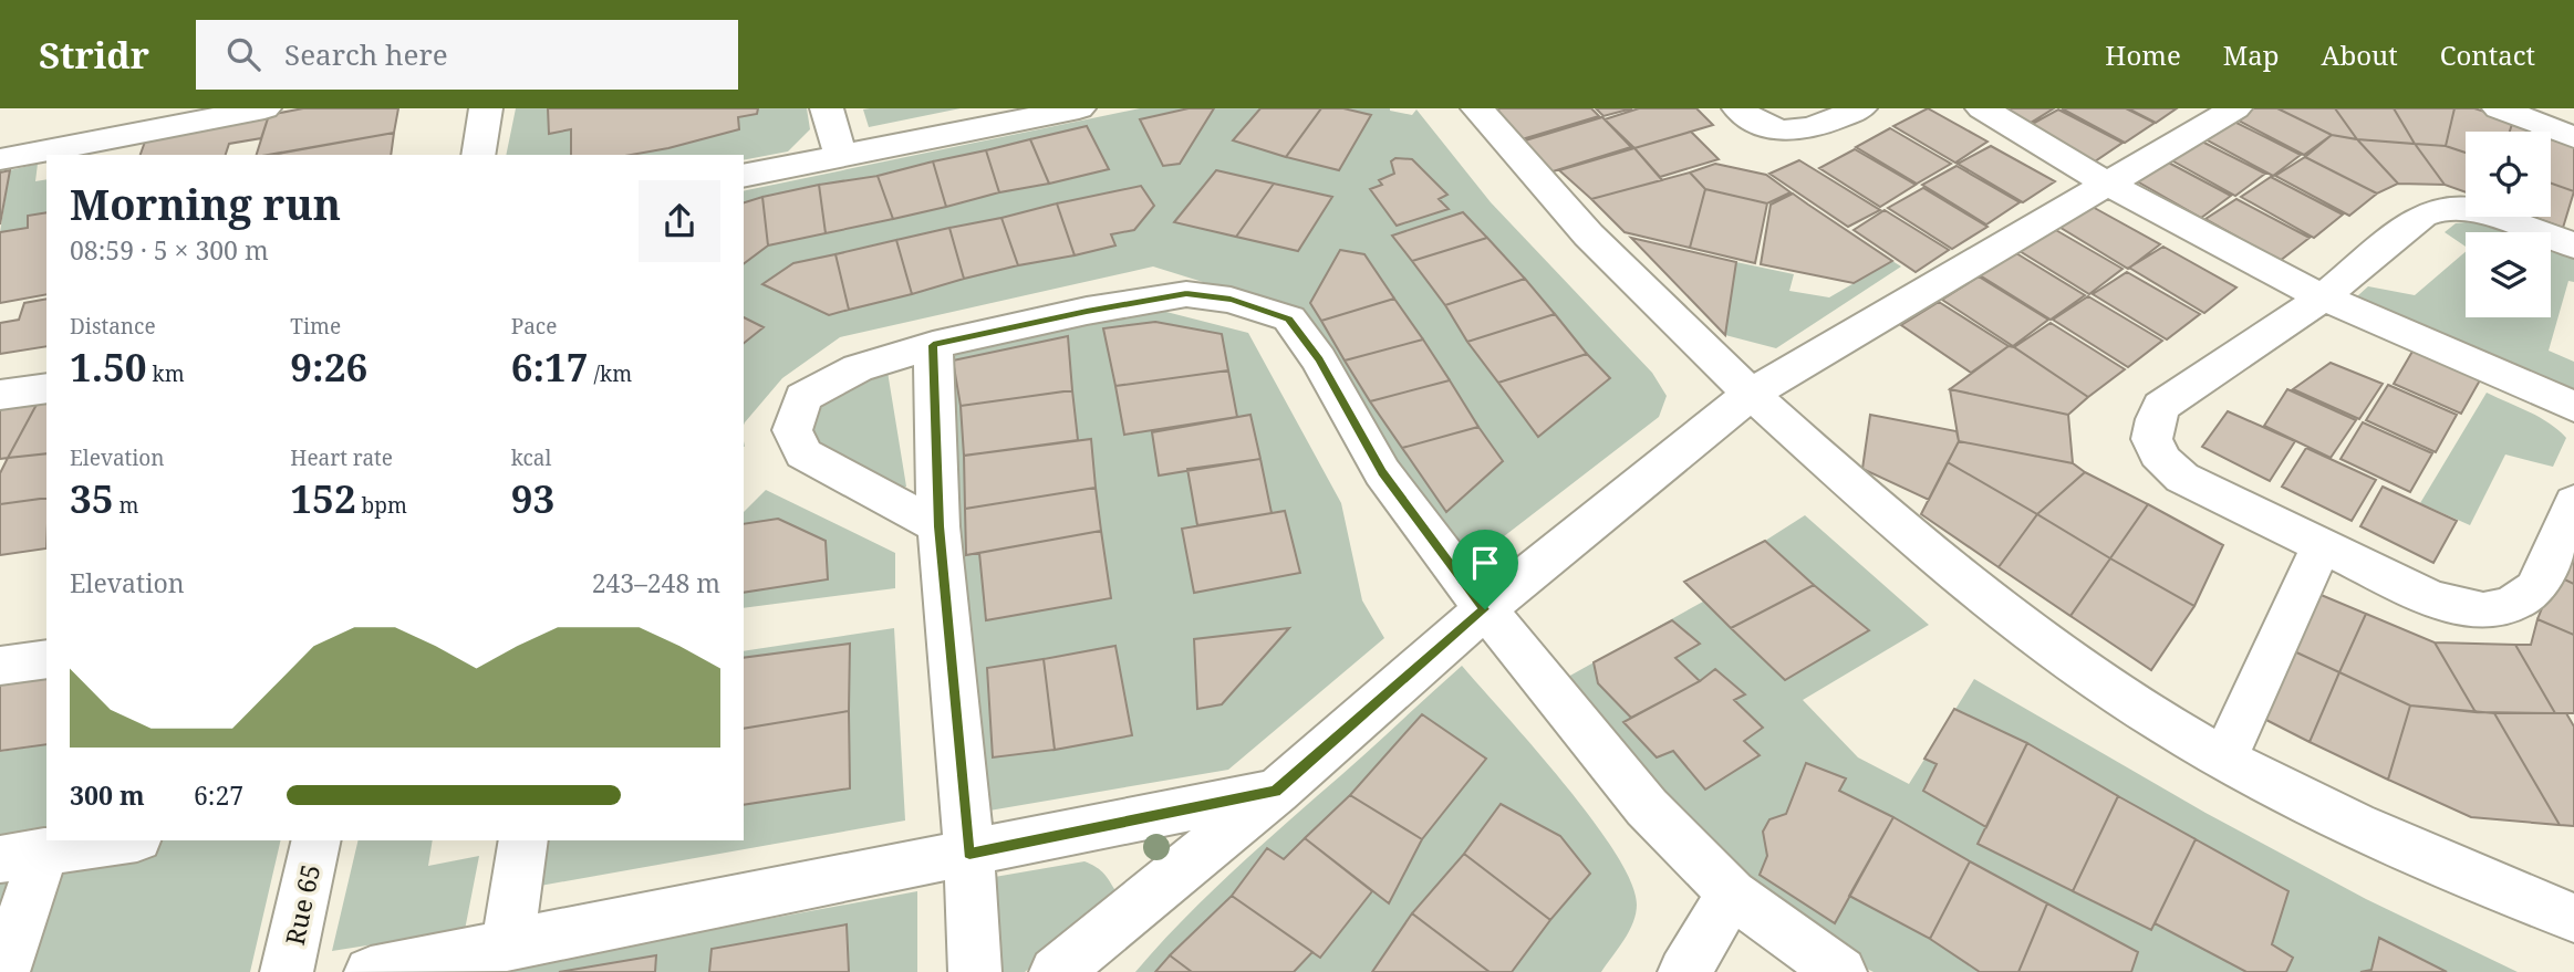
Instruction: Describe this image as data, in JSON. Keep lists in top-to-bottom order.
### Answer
{
  "streets": {
    "street": ["Rue 65"]
  },
  "page": {
    "header": "Stridr",
    "search": "Search here",
    "nav": [
      "Home",
      "Map",
      "About",
      "Contact"
    ],
    "heading": ["Morning run", "08:59 · 5 × 300 m"],
    "stats": [
      ["Distance", "1.50 km"],
      ["Time", "9:26"],
      ["Pace", "6:17 /km"],
      ["Elevation", "35 m"],
      ["Heart rate", "152 bpm"],
      ["kcal", "93"]
    ],
    "chart": ["Elevation", "243–248 m"],
    "list": [
      {
        "name": "300 m",
        "note": "6:27"
      }
    ]
  }
}
